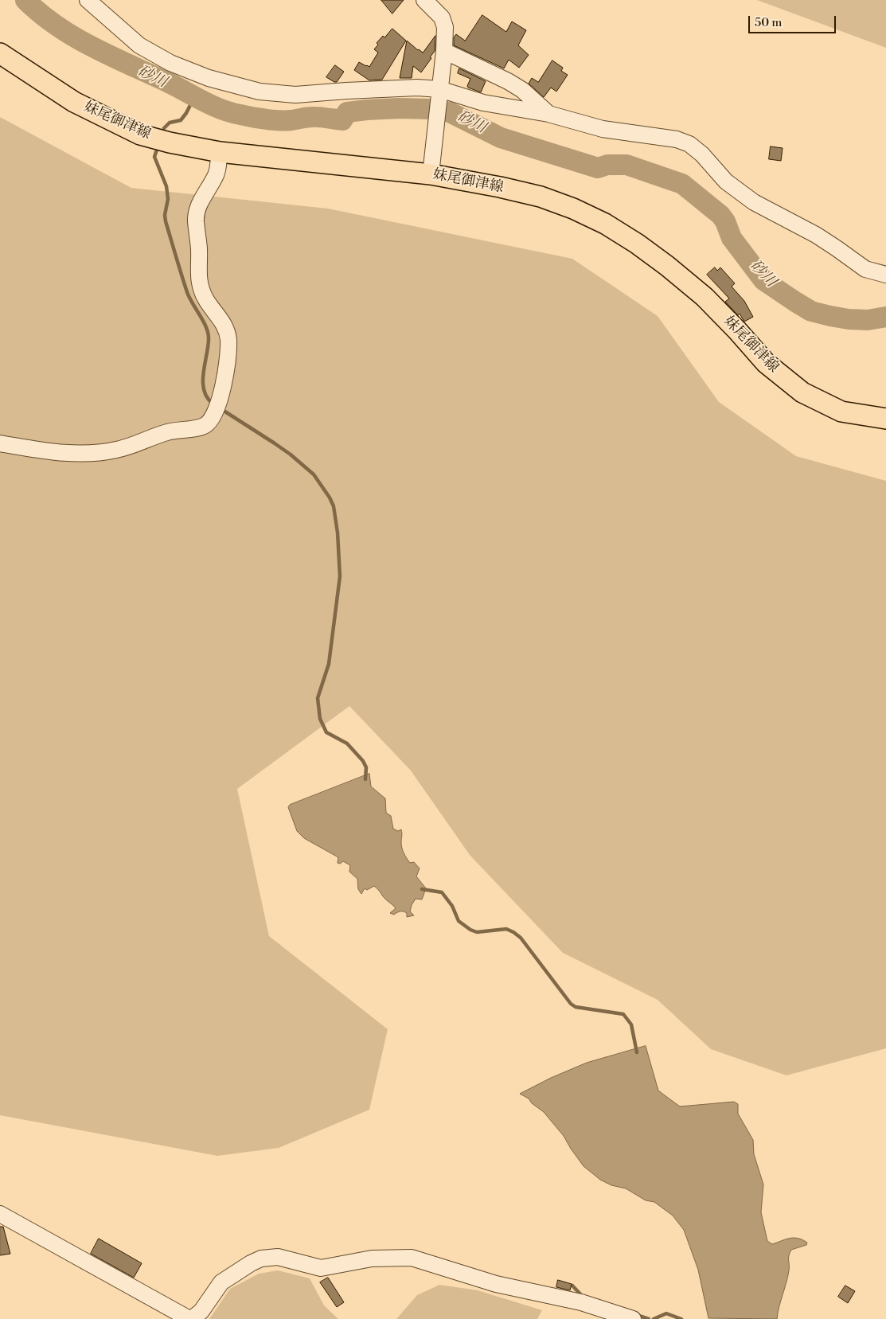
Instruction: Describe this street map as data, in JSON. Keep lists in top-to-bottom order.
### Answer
{
  "streets": {
    "main road": ["妹尾御津線"]
  },
  "water": ["砂川"],
  "scale_bar": "50 m"
}
